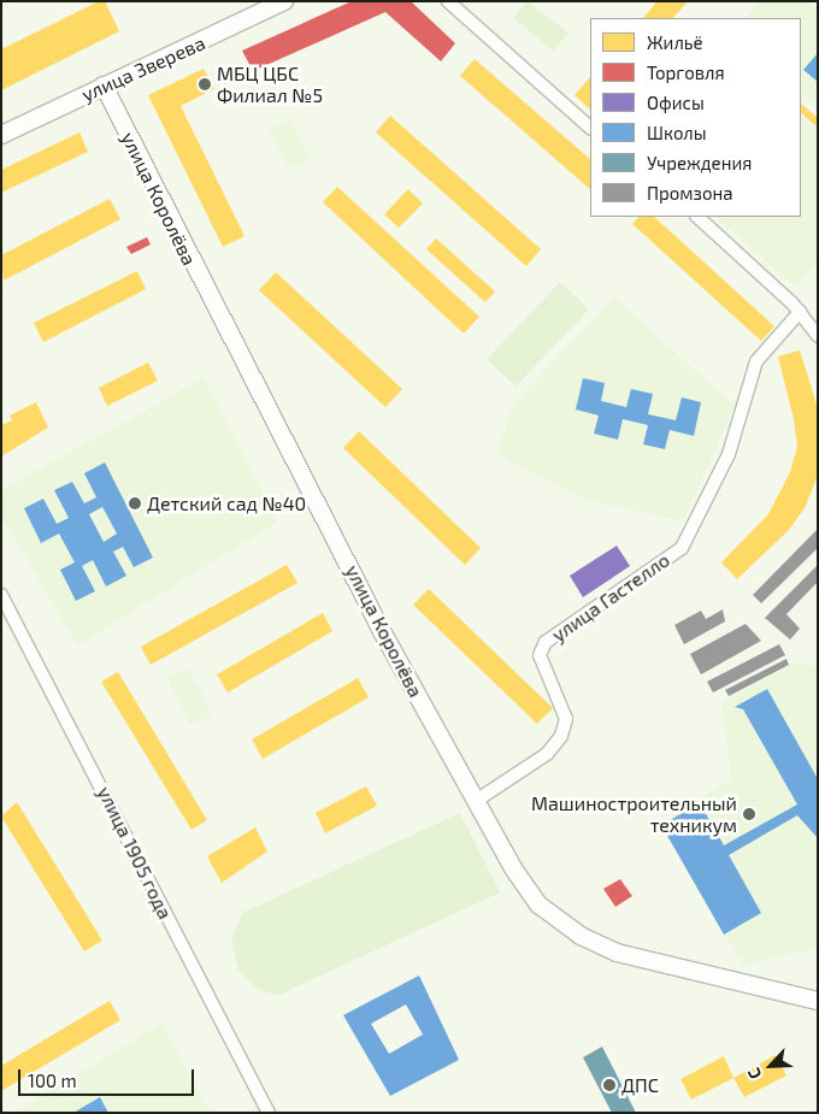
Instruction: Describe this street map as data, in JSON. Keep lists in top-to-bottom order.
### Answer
{
  "streets": {
    "main road": ["улица Зверева", "улица Королёва"],
    "street": ["улица Гастелло", "улица 1905 года"]
  },
  "crossings": [
    ["улица Зверева", "улица Королёва"],
    ["улица Королёва", "улица Гастелло"]
  ],
  "places": [
    "МБЦ ЦБС Филиал №5",
    "Детский сад №40",
    "Машиностроительный техникум",
    "ДПС"
  ],
  "legend": [
    "Жильё",
    "Торговля",
    "Офисы",
    "Школы",
    "Учреждения",
    "Промзона"
  ],
  "scale_bar": "100 m",
  "north": "bottom left"
}
